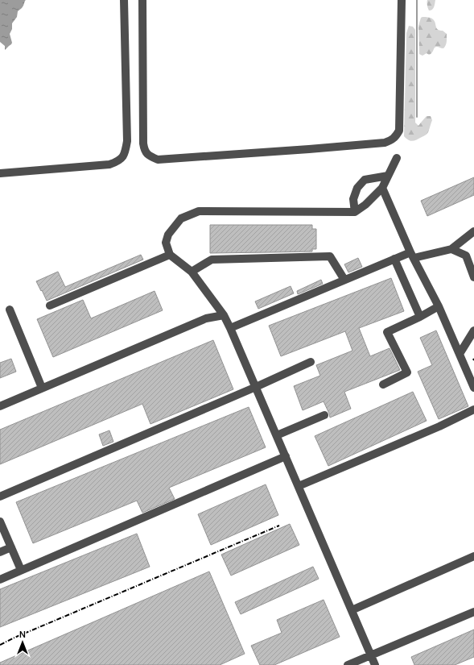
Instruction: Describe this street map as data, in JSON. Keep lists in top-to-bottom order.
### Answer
{
  "north": "top"
}
